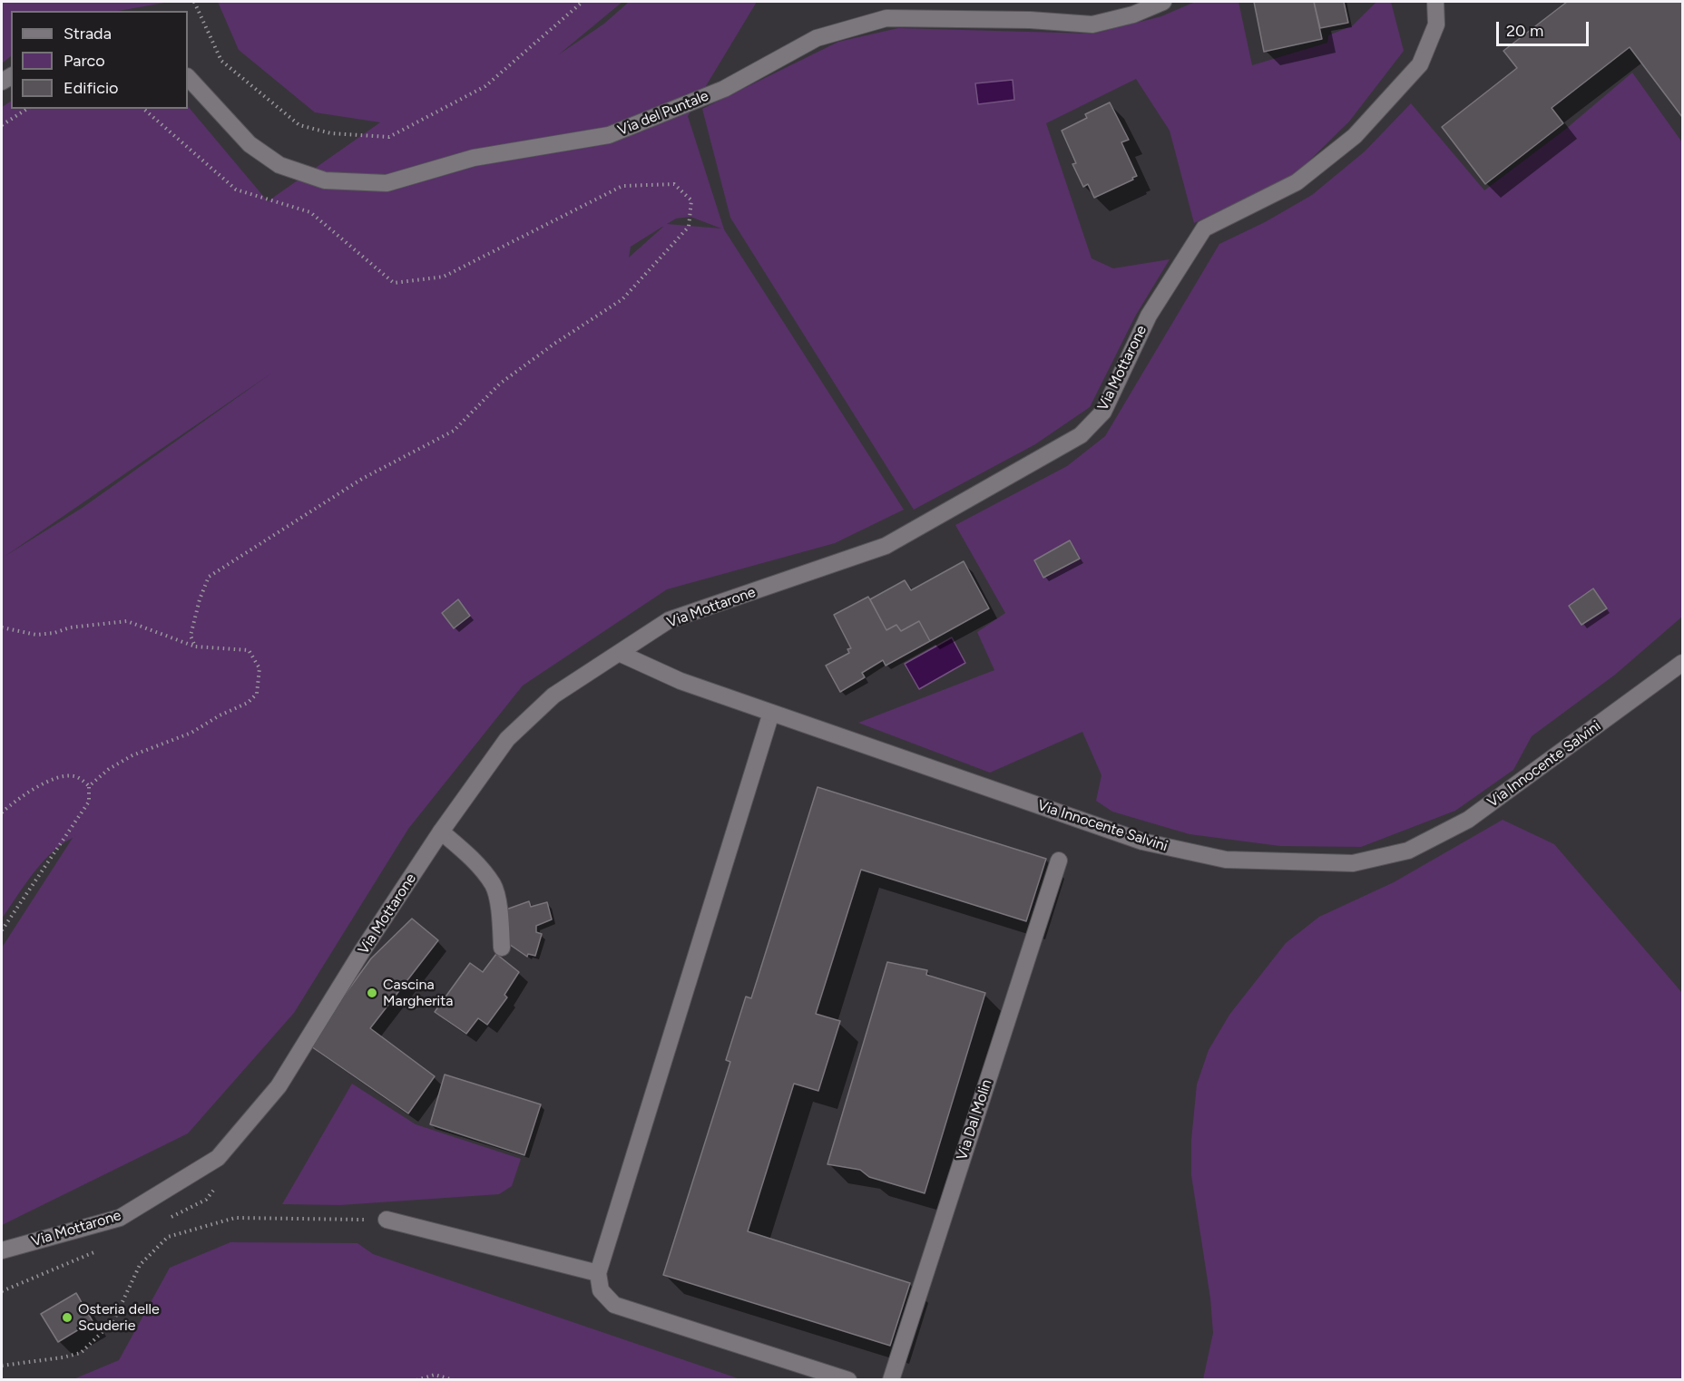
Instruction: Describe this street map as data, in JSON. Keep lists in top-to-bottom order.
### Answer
{
  "streets": {
    "street": [
      "Via del Puntale",
      "Via Mottarone",
      "Via Innocente Salvini",
      "Via Dal Molin"
    ]
  },
  "crossings": [
    ["Via Mottarone", "Via Innocente Salvini"]
  ],
  "places": ["Cascina Margherita", "Osteria delle Scuderie"],
  "legend": ["Strada", "Parco", "Edificio"],
  "scale_bar": "20 m"
}
